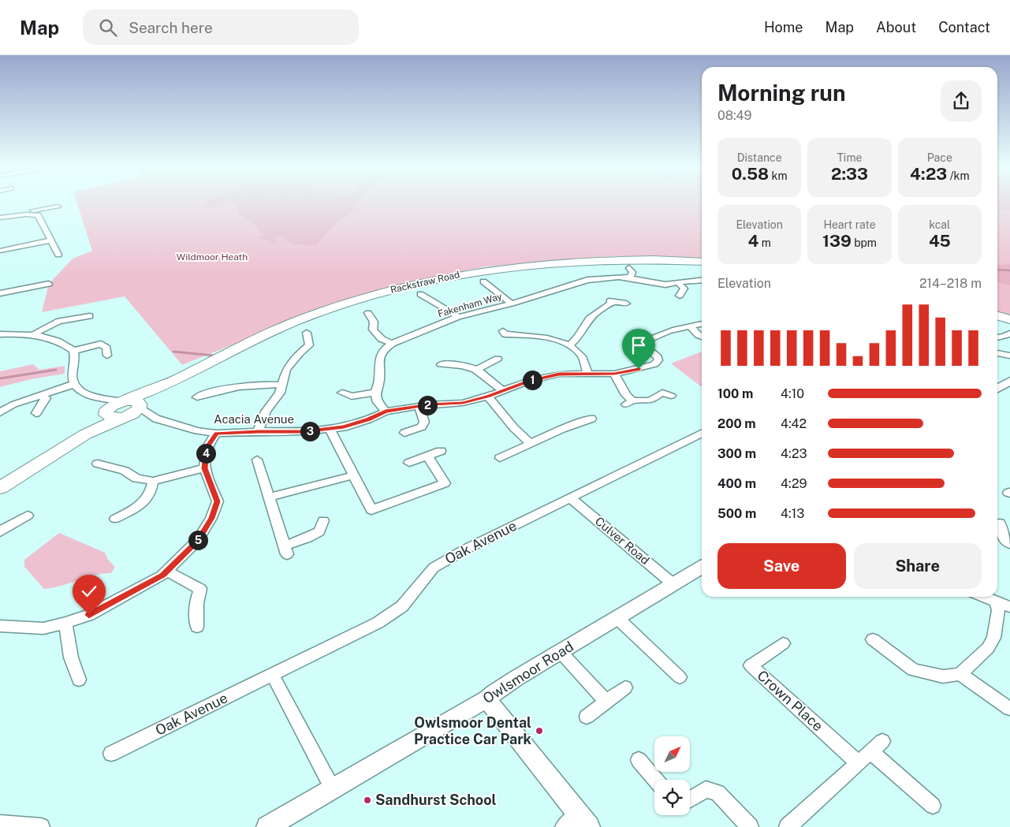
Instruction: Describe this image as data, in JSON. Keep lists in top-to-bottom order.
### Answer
{
  "streets": {
    "main road": ["Rackstraw Road"],
    "street": [
      "Fakenham Way",
      "Acacia Avenue",
      "Culver Road",
      "Oak Avenue",
      "Owlsmoor Road",
      "Crown Place"
    ]
  },
  "crossings": [
    ["Rackstraw Road", "Acacia Avenue"],
    ["Culver Road", "Oak Avenue"],
    ["Culver Road", "Owlsmoor Road"]
  ],
  "parks": ["Wildmoor Heath"],
  "places": ["Owlsmoor Dental Practice Car Park", "Sandhurst School"],
  "north": "top right",
  "page": {
    "header": "Map",
    "search": "Search here",
    "nav": [
      "Home",
      "Map",
      "About",
      "Contact"
    ],
    "heading": ["Morning run", "08:49"],
    "stats": [
      ["Distance", "0.58 km"],
      ["Time", "2:33"],
      ["Pace", "4:23 /km"],
      ["Elevation", "4 m"],
      ["Heart rate", "139 bpm"],
      ["kcal", "45"]
    ],
    "chart": ["Elevation", "214–218 m"],
    "pins": [
      "1",
      "2",
      "3",
      "4",
      "5"
    ],
    "list": [
      {
        "name": "100 m",
        "note": "4:10"
      },
      {
        "name": "200 m",
        "note": "4:42"
      },
      {
        "name": "300 m",
        "note": "4:23"
      },
      {
        "name": "400 m",
        "note": "4:29"
      },
      {
        "name": "500 m",
        "note": "4:13"
      }
    ],
    "buttons": ["Save", "Share"]
  }
}
